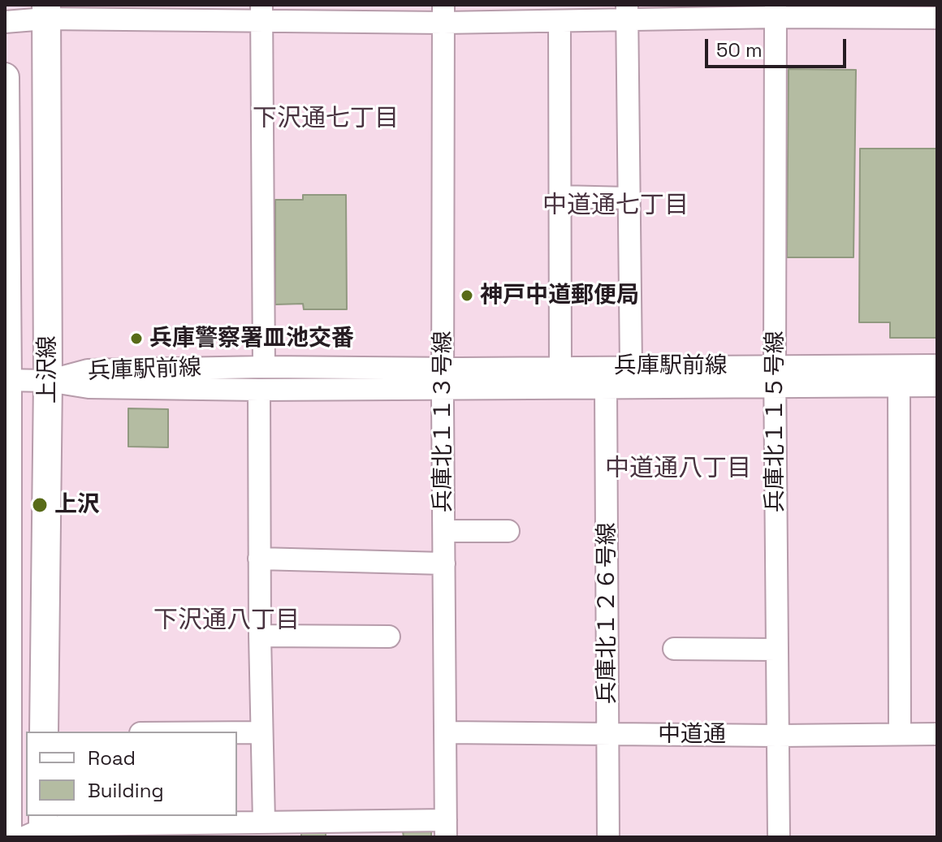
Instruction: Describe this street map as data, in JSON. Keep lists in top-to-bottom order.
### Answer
{
  "streets": {
    "main road": ["上沢線"],
    "street": [
      "兵庫駅前線",
      "兵庫北１１３号線",
      "兵庫北１１５号線",
      "兵庫北１２６号線",
      "中道通"
    ]
  },
  "crossings": [
    ["兵庫駅前線", "上沢線"],
    ["兵庫駅前線", "兵庫北１１３号線"],
    ["兵庫駅前線", "兵庫北１１５号線"],
    ["兵庫駅前線", "兵庫北１２６号線"],
    ["兵庫北１１３号線", "中道通"],
    ["兵庫北１１５号線", "中道通"],
    ["兵庫北１２６号線", "中道通"]
  ],
  "districts": [
    "下沢通七丁目",
    "中道通七丁目",
    "中道通八丁目",
    "下沢通八丁目"
  ],
  "places": ["神戸中道郵便局", "兵庫警察署皿池交番", "上沢"],
  "legend": ["Road", "Building"],
  "scale_bar": "50 m"
}
